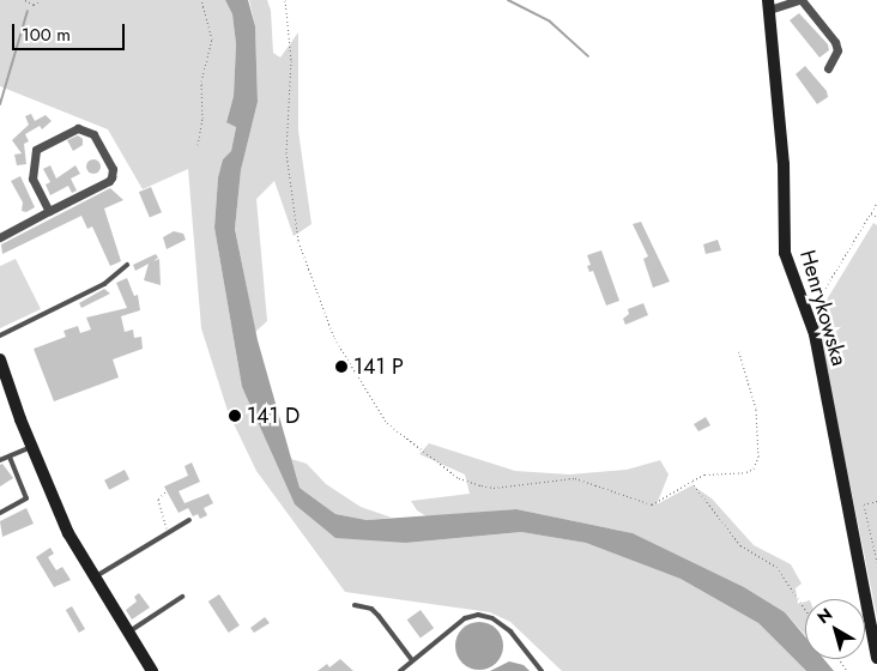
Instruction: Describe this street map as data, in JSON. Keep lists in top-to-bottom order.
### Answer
{
  "streets": {
    "main road": ["Henrykowska"]
  },
  "places": ["141 P", "141 D"],
  "scale_bar": "100 m",
  "north": "top left"
}
